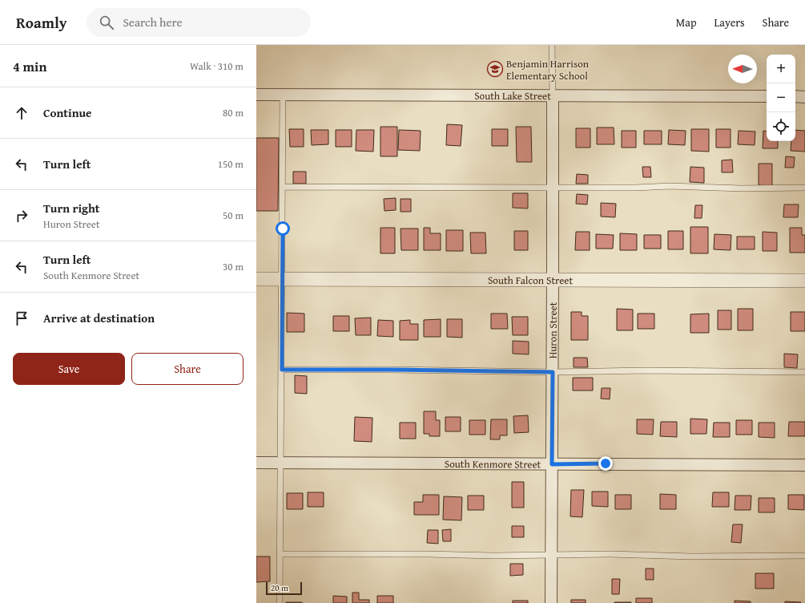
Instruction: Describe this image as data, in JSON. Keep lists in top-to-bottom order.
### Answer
{
  "streets": {
    "street": [
      "South Lake Street",
      "South Falcon Street",
      "Huron Street",
      "South Kenmore Street"
    ]
  },
  "crossings": [
    ["South Lake Street", "Huron Street"],
    ["South Falcon Street", "Huron Street"],
    ["Huron Street", "South Kenmore Street"]
  ],
  "places": {
    "school or university": ["Benjamin Harrison Elementary School"]
  },
  "scale_bar": "20 m",
  "north": "left",
  "page": {
    "header": "Roamly",
    "search": "Search here",
    "nav": ["Map", "Layers", "Share"],
    "heading": ["4 min", "Walk · 310 m"],
    "map_buttons": ["+", "−"],
    "list": [
      ["Continue", "80 m"],
      ["Turn left", "150 m"],
      ["Turn right", "Huron Street", "50 m"],
      ["Turn left", "South Kenmore Street", "30 m"],
      "Arrive at destination"
    ],
    "buttons": ["Save", "Share"],
    "scale": "20 m"
  }
}
